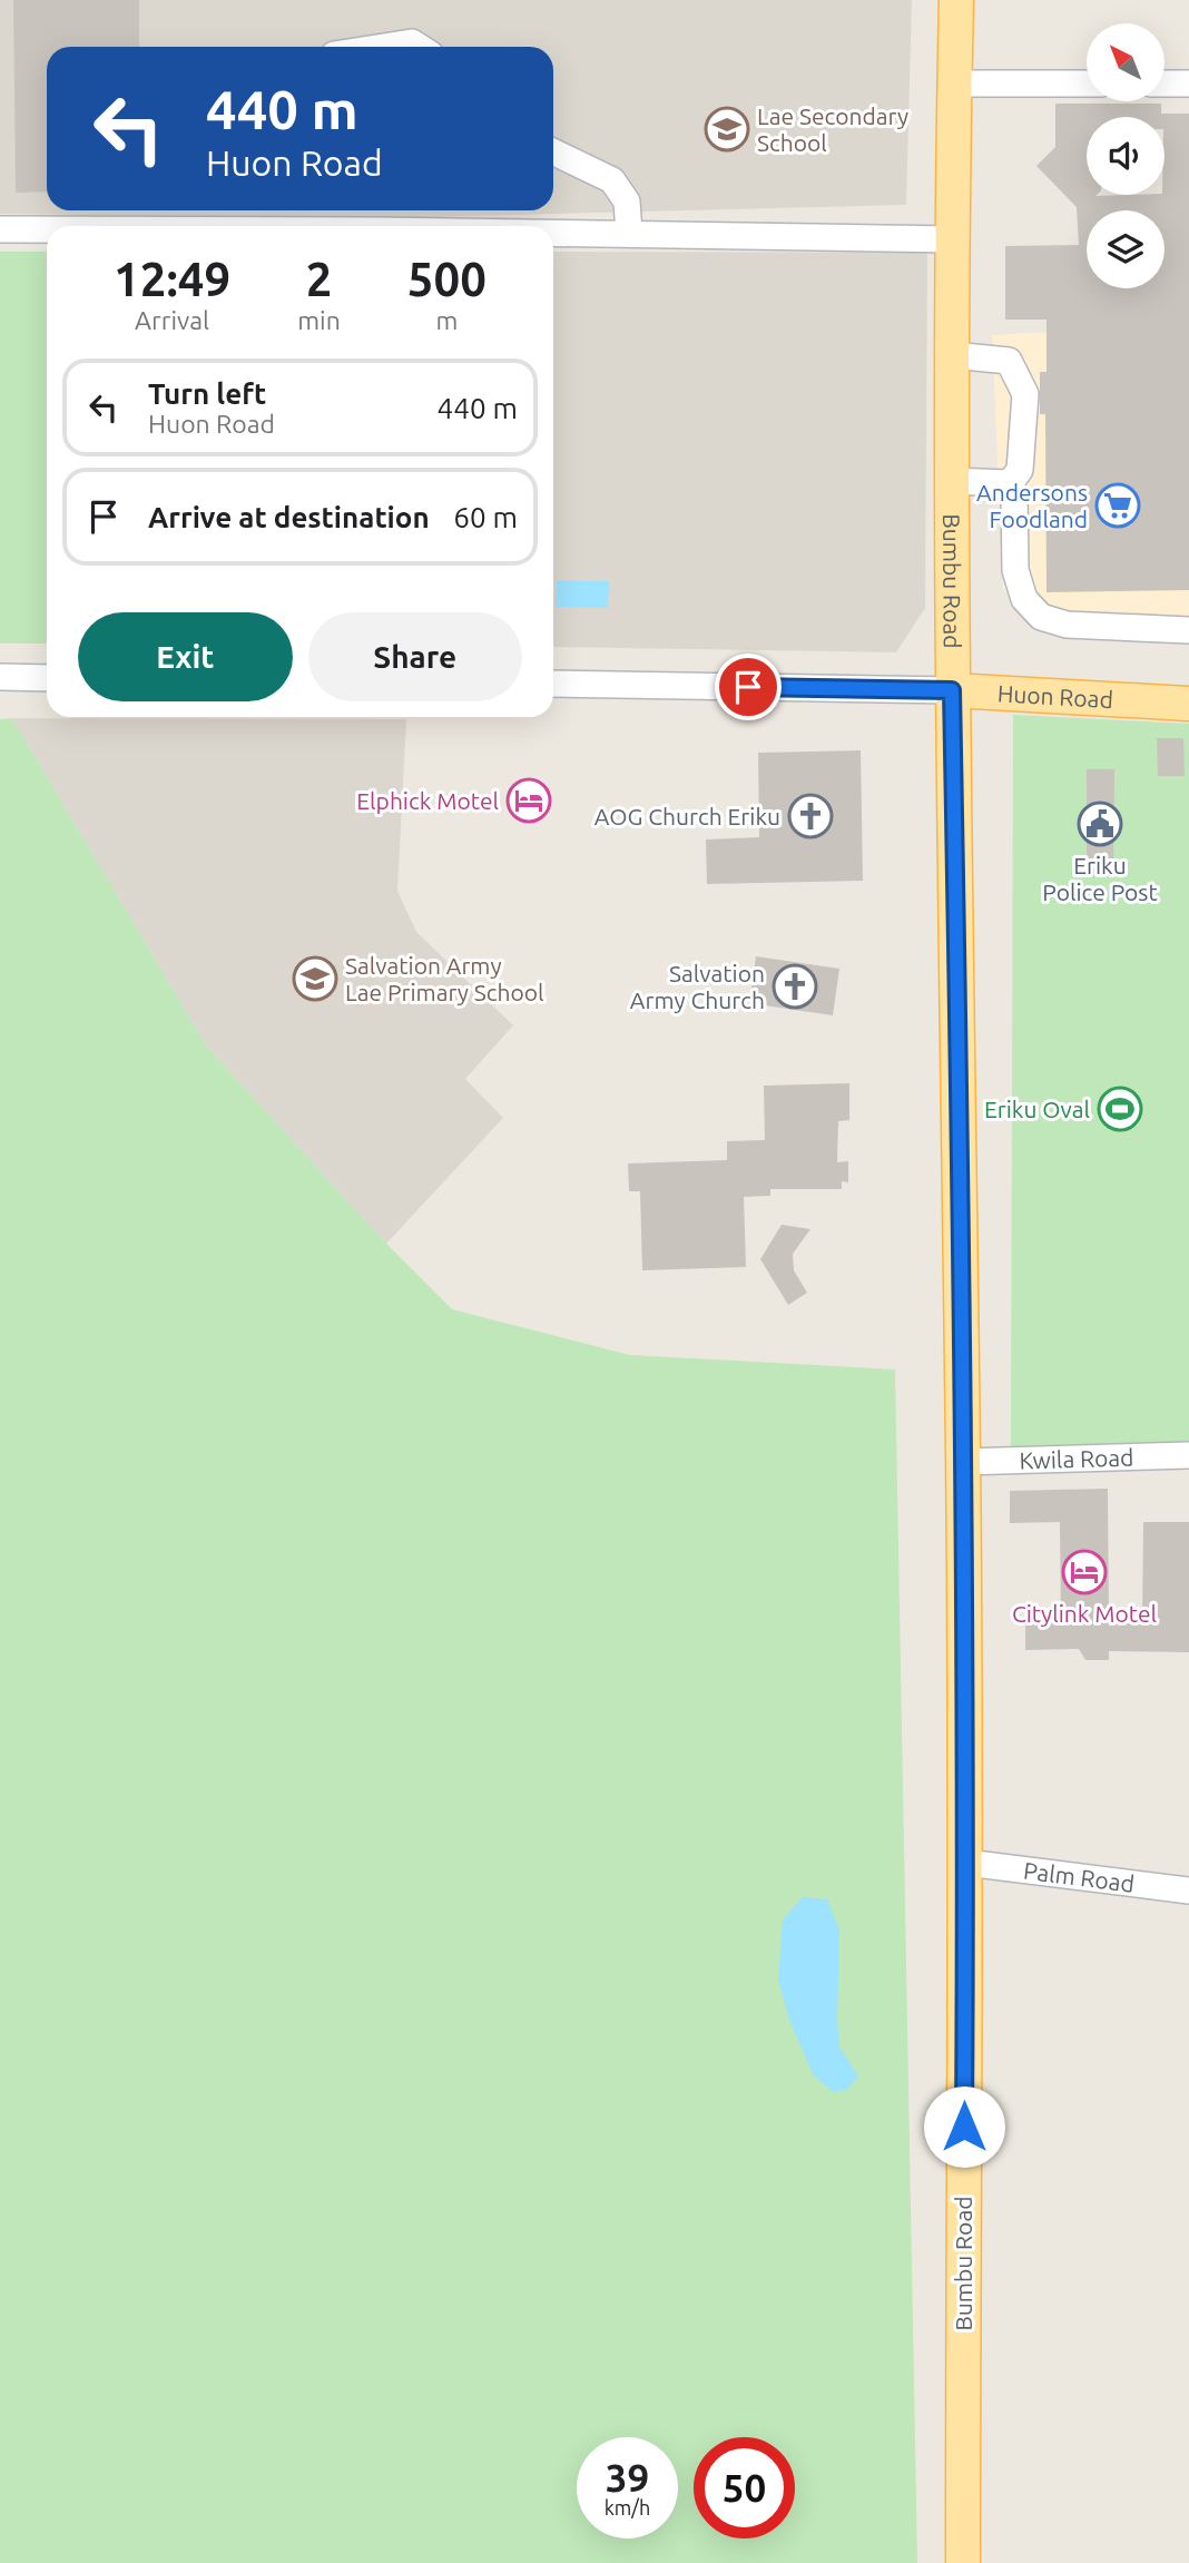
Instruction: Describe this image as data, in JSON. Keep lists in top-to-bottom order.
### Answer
{
  "streets": {
    "main road": ["Bumbu Road", "Huon Road"],
    "street": ["Kwila Road", "Palm Road"]
  },
  "crossings": [
    ["Bumbu Road", "Huon Road"],
    ["Bumbu Road", "Kwila Road"],
    ["Bumbu Road", "Palm Road"]
  ],
  "places": {
    "school or university": ["Lae Secondary School", "Salvation Army Lae Primary School"],
    "supermarket": ["Andersons Foodland"],
    "hotel": ["Elphick Motel", "Citylink Motel"],
    "church": ["AOG Church Eriku", "Salvation Army Church"],
    "public building": ["Eriku Police Post"],
    "sports": ["Eriku Oval"]
  },
  "north": "top left",
  "page": {
    "turn": ["440 m", "Huon Road"],
    "eta": [
      "12:49",
      "Arrival",
      "2",
      "min",
      "500",
      "m"
    ],
    "list": [
      {
        "name": "Turn left",
        "note": "Huon Road",
        "value": "440 m"
      },
      {
        "name": "Arrive at destination",
        "value": "60 m"
      }
    ],
    "buttons": ["Exit", "Share"],
    "speed": "39 km/h",
    "limit": "50"
  }
}
